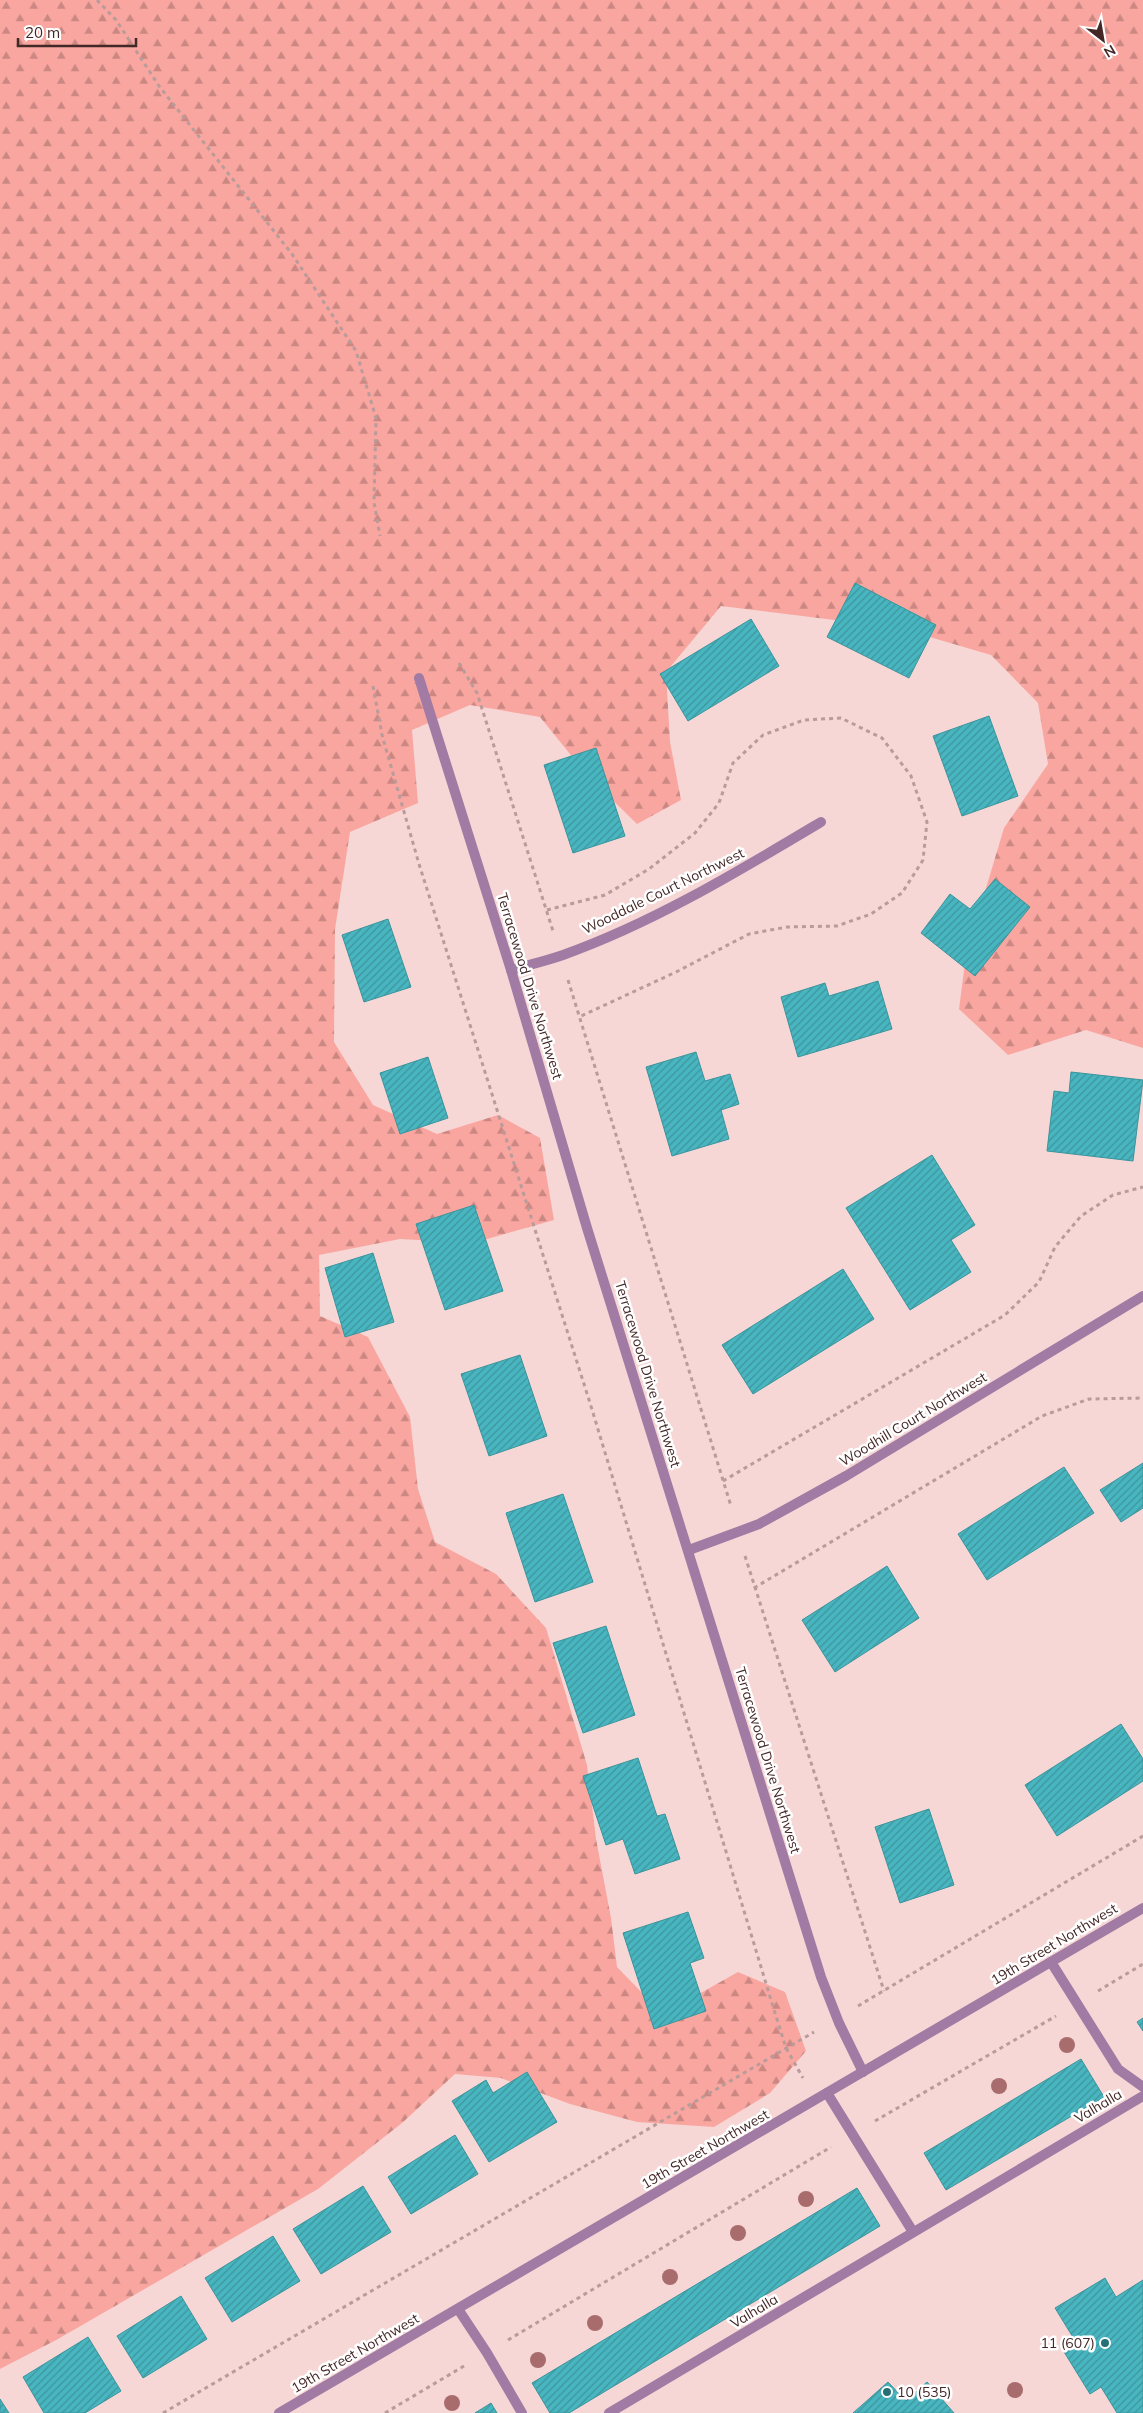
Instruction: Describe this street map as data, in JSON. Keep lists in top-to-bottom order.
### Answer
{
  "streets": {
    "street": [
      "Wooddale Court Northwest",
      "Terracewood Drive Northwest",
      "Woodhill Court Northwest",
      "19th Street Northwest",
      "Valhalla"
    ]
  },
  "crossings": [
    ["Wooddale Court Northwest", "Terracewood Drive Northwest"],
    ["Terracewood Drive Northwest", "Woodhill Court Northwest"],
    ["Terracewood Drive Northwest", "19th Street Northwest"],
    ["19th Street Northwest", "Valhalla"]
  ],
  "places": ["11 (607)", "10 (535)"],
  "scale_bar": "20 m",
  "north": "bottom right"
}
